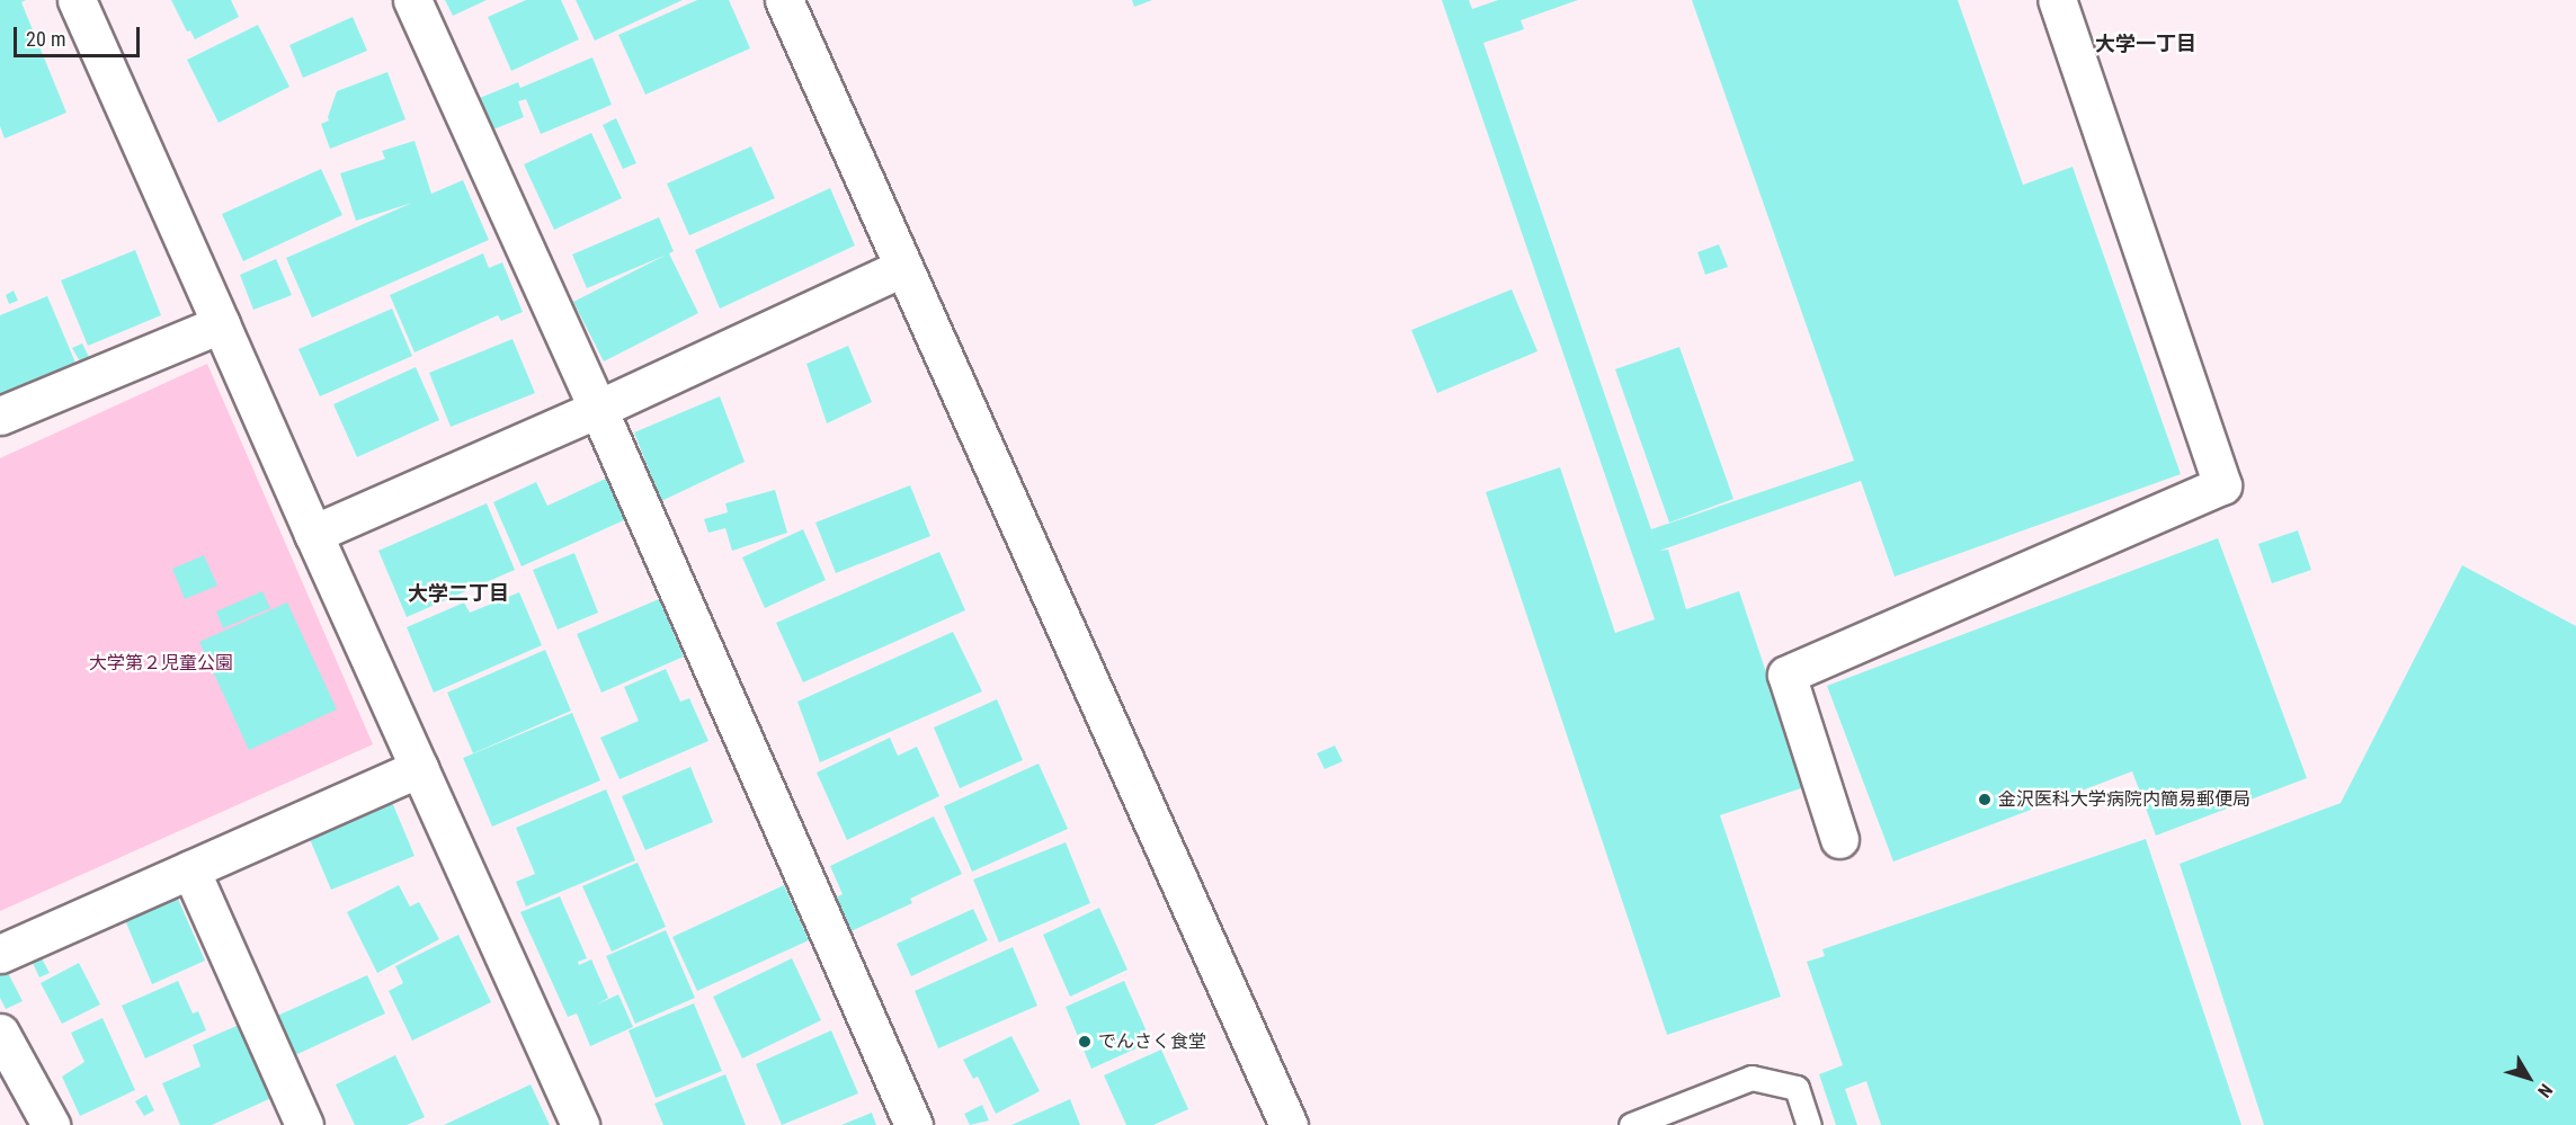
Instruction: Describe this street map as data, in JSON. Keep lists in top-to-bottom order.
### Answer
{
  "districts": ["大学一丁目", "大学二丁目"],
  "parks": ["大学第２児童公園"],
  "places": ["金沢医科大学病院内簡易郵便局", "でんさく食堂"],
  "scale_bar": "20 m",
  "north": "bottom right"
}
